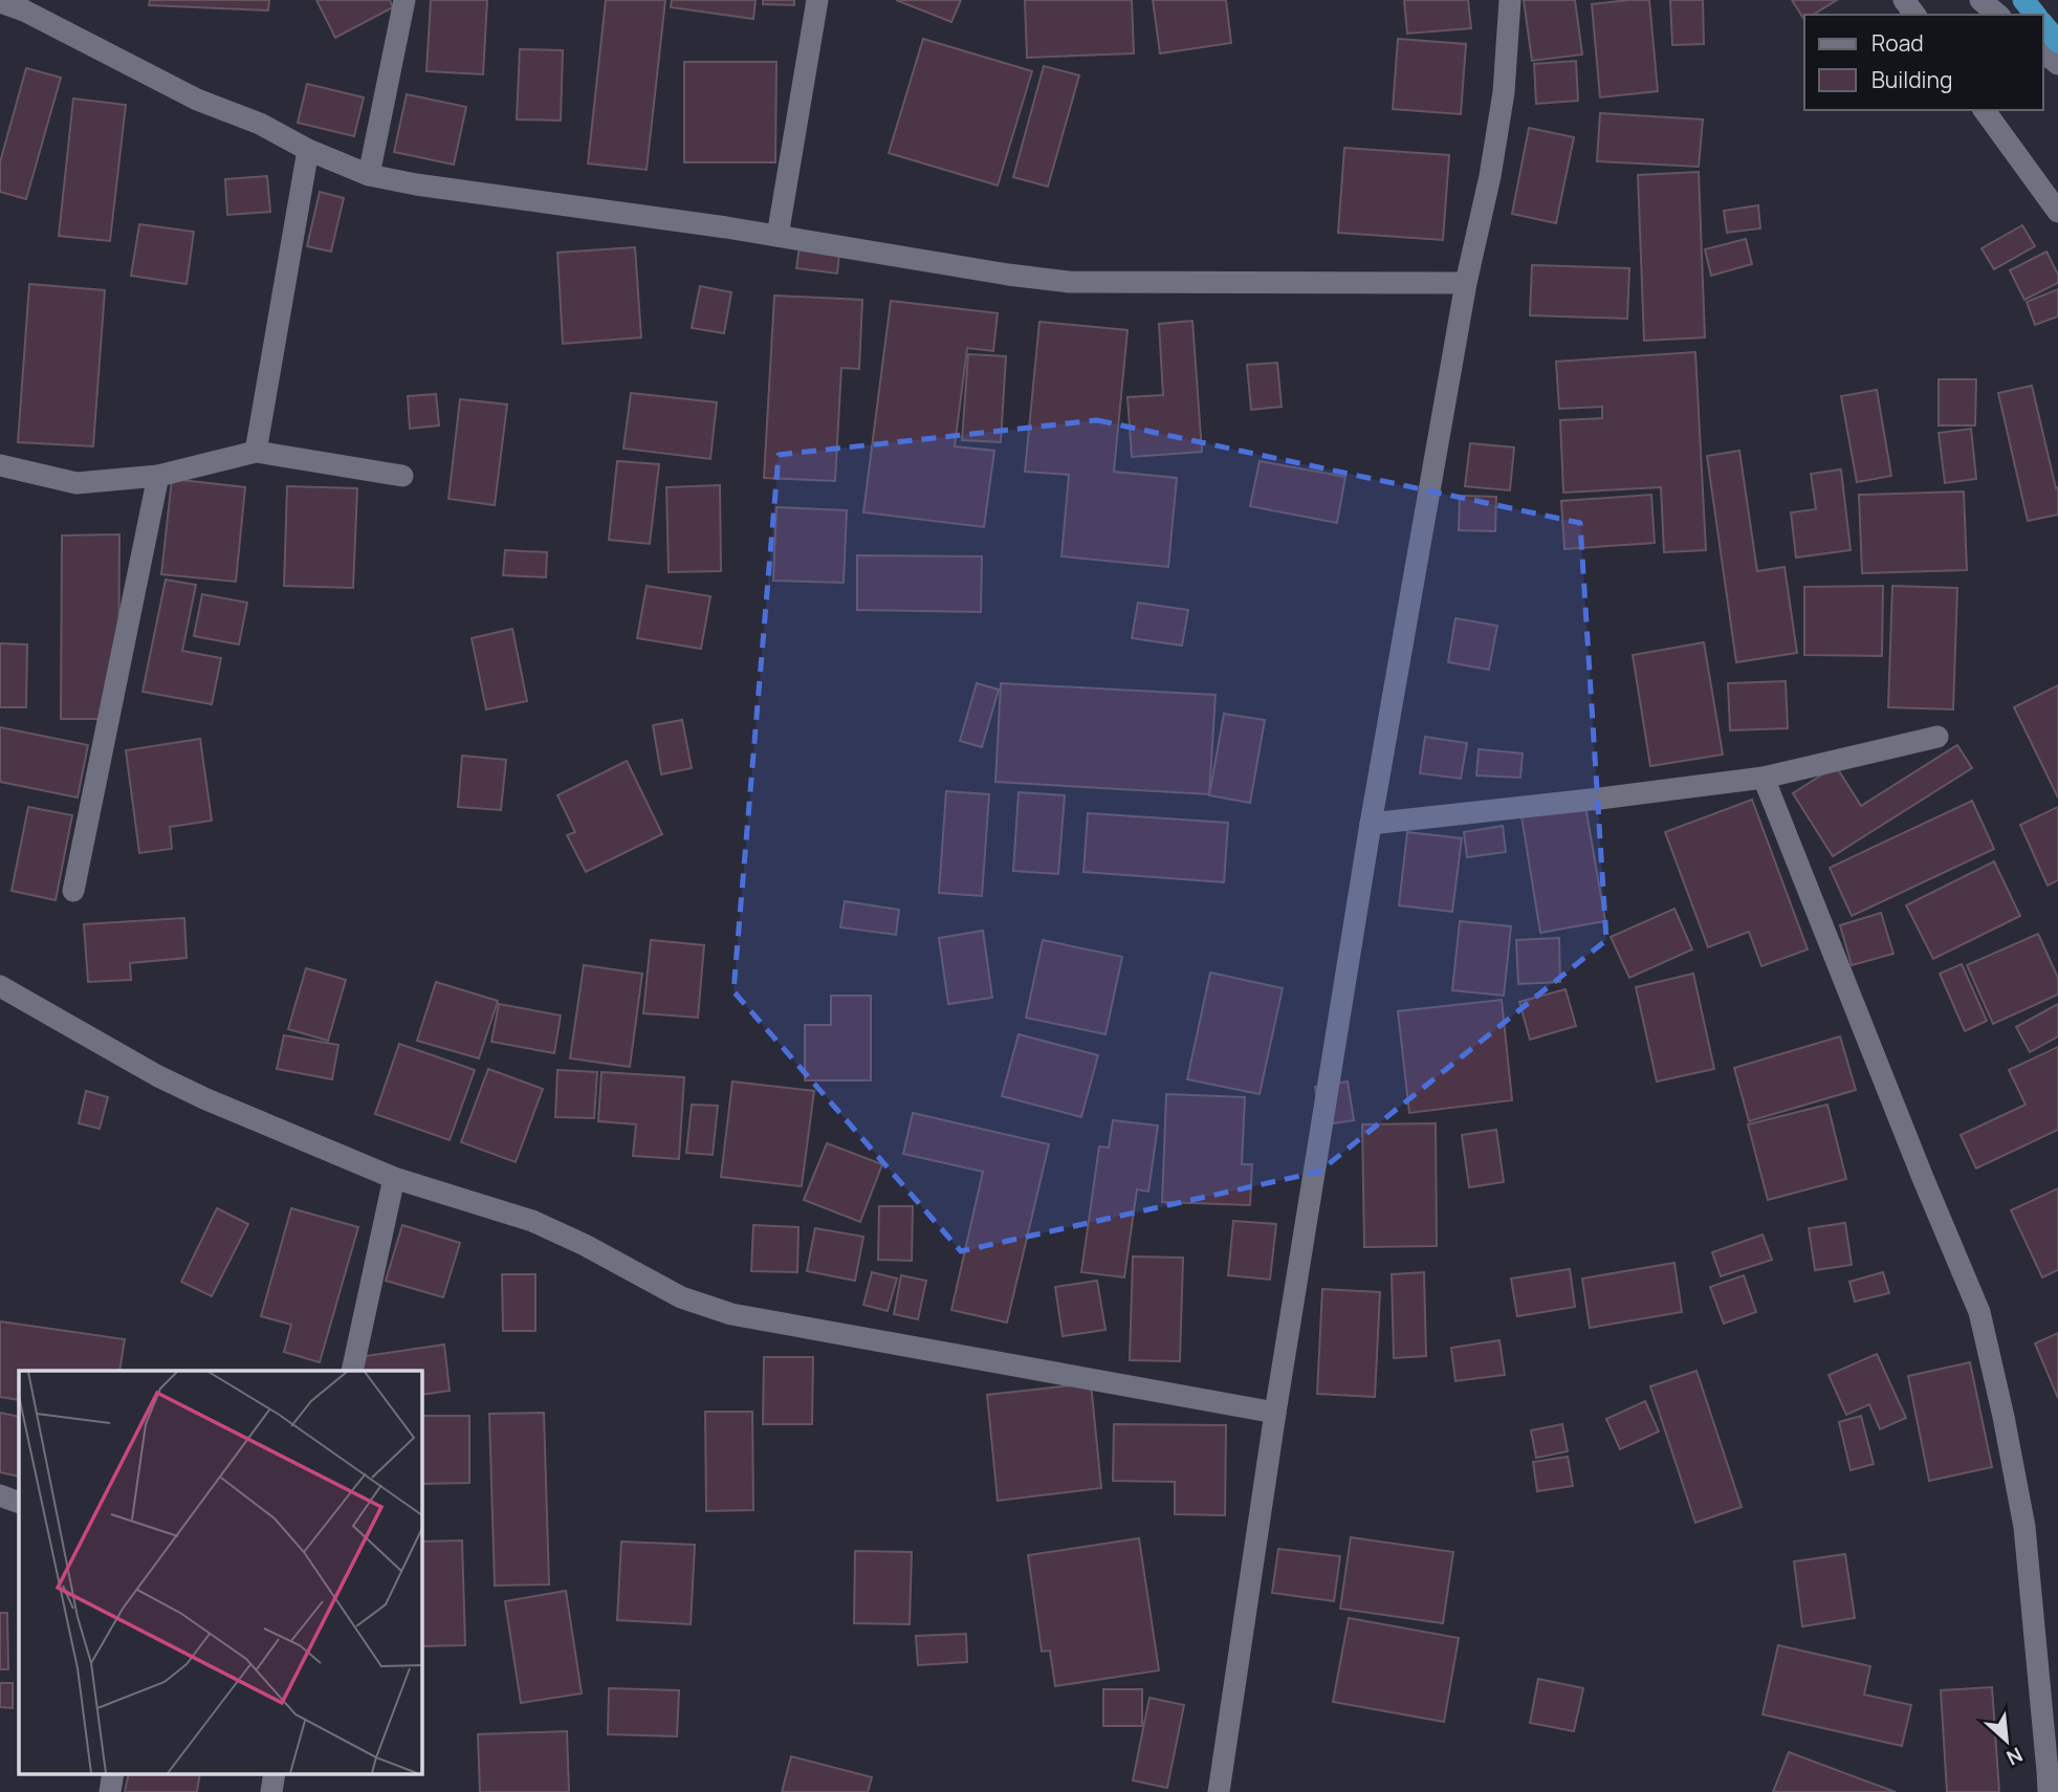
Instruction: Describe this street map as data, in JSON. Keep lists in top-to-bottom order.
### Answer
{
  "legend": ["Road", "Building"],
  "north": "bottom right"
}
